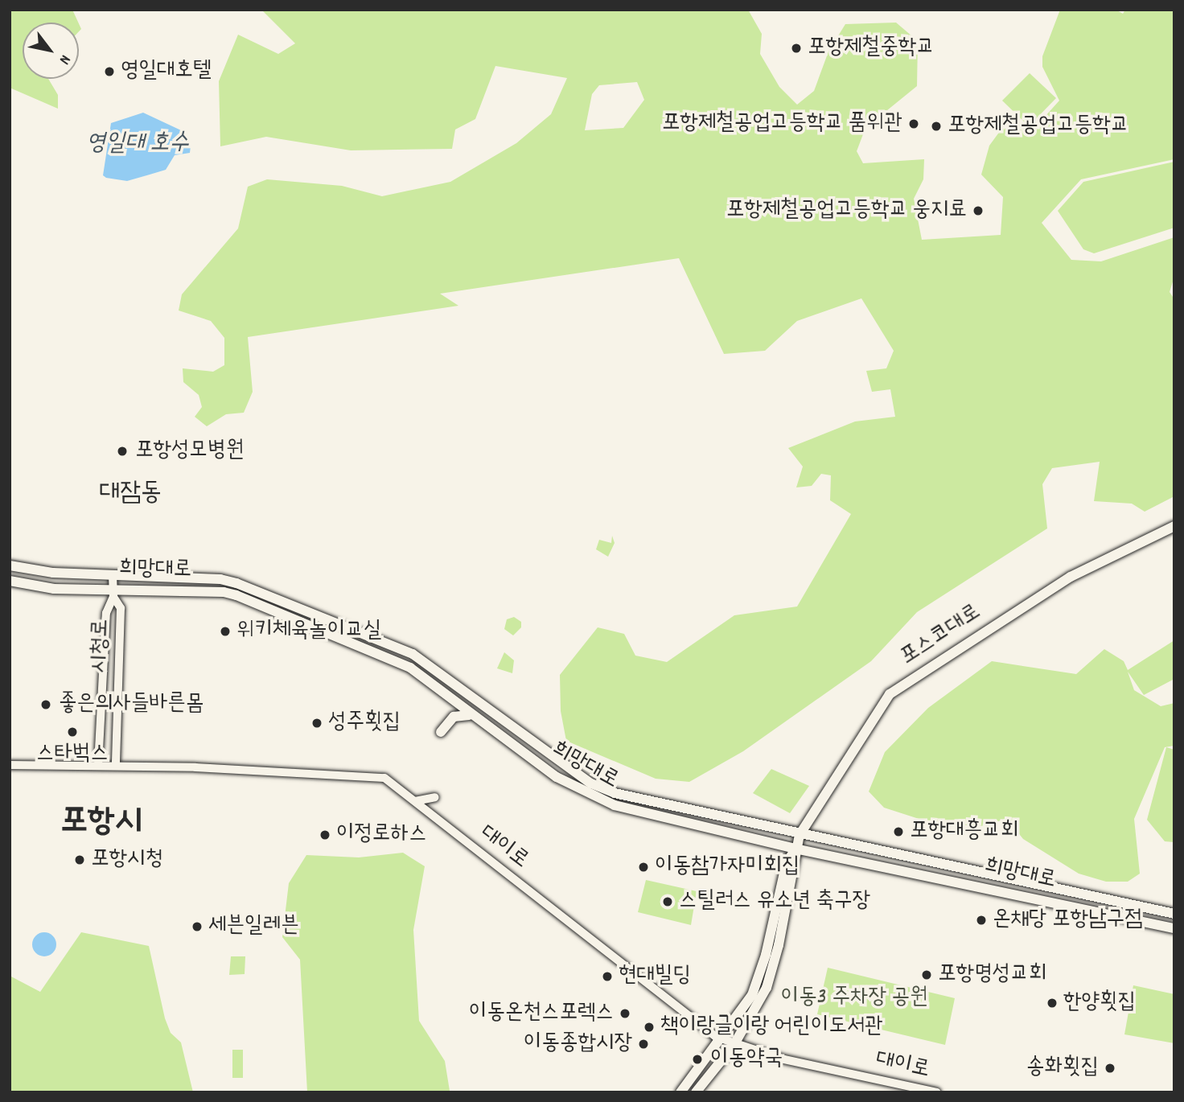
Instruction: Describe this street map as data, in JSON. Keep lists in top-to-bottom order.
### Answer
{
  "streets": {
    "main road": ["희망대로", "포스코대로"],
    "street": ["시청로", "대이로"]
  },
  "crossings": [
    ["희망대로", "포스코대로"],
    ["희망대로", "시청로"],
    ["포스코대로", "대이로"],
    ["시청로", "대이로"]
  ],
  "districts": ["대잠동", "포항시"],
  "water": ["영일대 호수"],
  "parks": ["이동3 주차장 공원"],
  "places": [
    "포항제철중학교",
    "영일대호텔",
    "포항제철공업고등학교 품위관",
    "포항제철공업고등학교",
    "포항제철공업고등학교 웅지료",
    "포항성모병원",
    "위키체육놀이교실",
    "좋은의사들바른몸",
    "성주횟집",
    "스타벅스",
    "포항대흥교회",
    "이정로하스",
    "포항시청",
    "이동참가자미회집",
    "스틸러스 유소년 축구장",
    "온채당 포항남구점",
    "세븐일레븐",
    "포항명성교회",
    "현대빌딩",
    "한양횟집",
    "이동온천스포렉스",
    "책이랑글이랑 어린이도서관",
    "이동종합시장",
    "이동약국",
    "송화횟집"
  ],
  "north": "bottom right"
}
